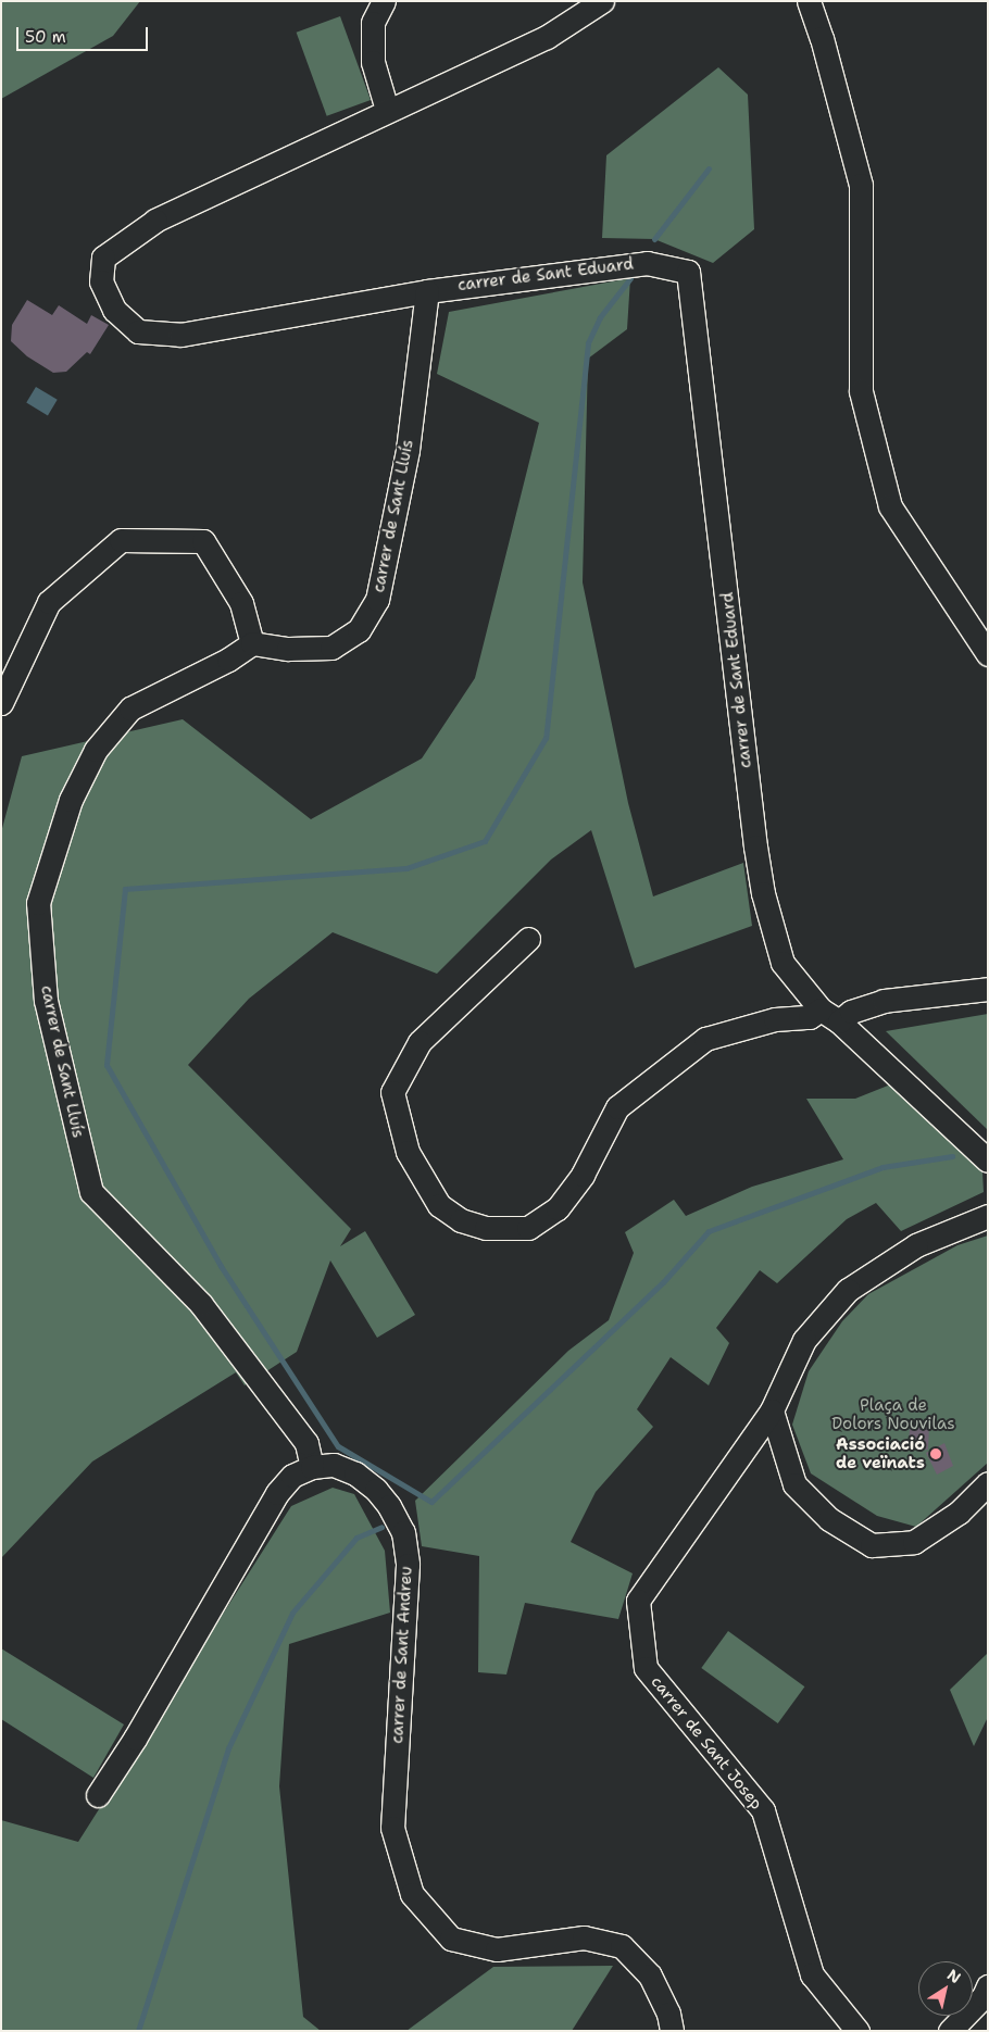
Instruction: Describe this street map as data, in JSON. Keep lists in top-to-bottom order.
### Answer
{
  "streets": {
    "street": [
      "carrer de Sant Eduard",
      "carrer de Sant Lluís",
      "carrer de Sant Andreu",
      "carrer de Sant Josep"
    ]
  },
  "crossings": [
    ["carrer de Sant Eduard", "carrer de Sant Lluís"],
    ["carrer de Sant Lluís", "carrer de Sant Andreu"]
  ],
  "parks": ["Plaça de Dolors Nouvilas"],
  "places": ["Associació de veïnats"],
  "scale_bar": "50 m",
  "north": "top right"
}
